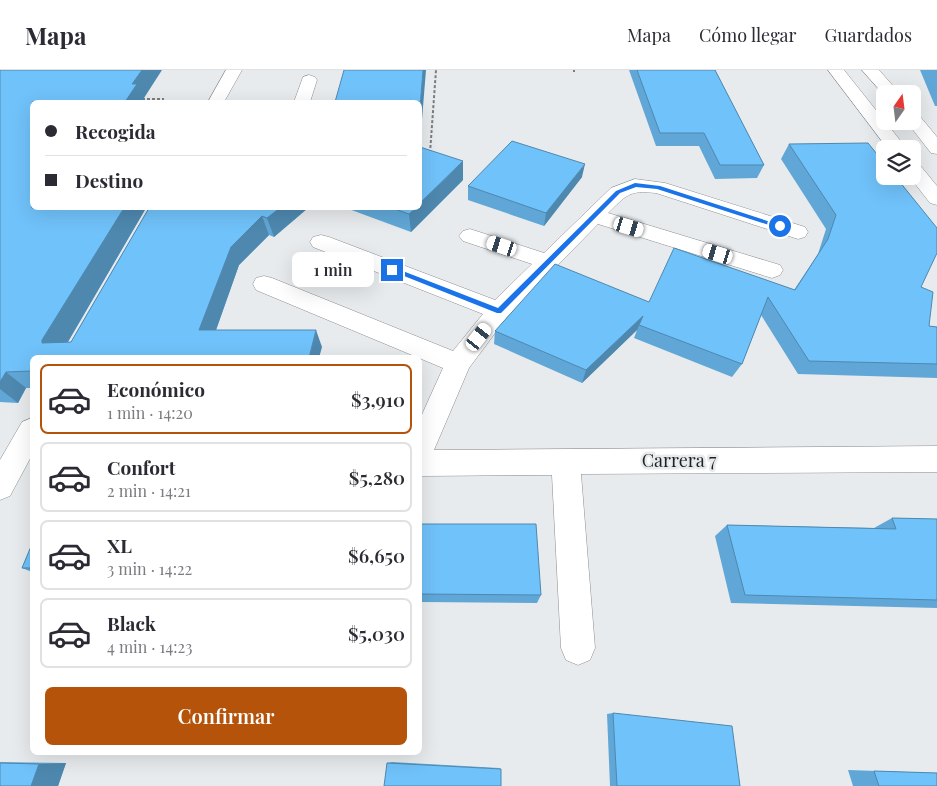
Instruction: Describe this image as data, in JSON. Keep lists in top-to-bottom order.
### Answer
{
  "streets": {
    "street": ["Carrera 7"]
  },
  "north": "top",
  "page": {
    "header": "Mapa",
    "nav": ["Mapa", "Cómo llegar", "Guardados"],
    "banner": ["Recogida", "Destino"],
    "bubble": "1 min",
    "list": [
      {
        "name": "Económico",
        "note": "1 min · 14:20",
        "value": "$3,910"
      },
      {
        "name": "Confort",
        "note": "2 min · 14:21",
        "value": "$5,280"
      },
      {
        "name": "XL",
        "note": "3 min · 14:22",
        "value": "$6,650"
      },
      {
        "name": "Black",
        "note": "4 min · 14:23",
        "value": "$5,030"
      }
    ],
    "buttons": "Confirmar"
  }
}
